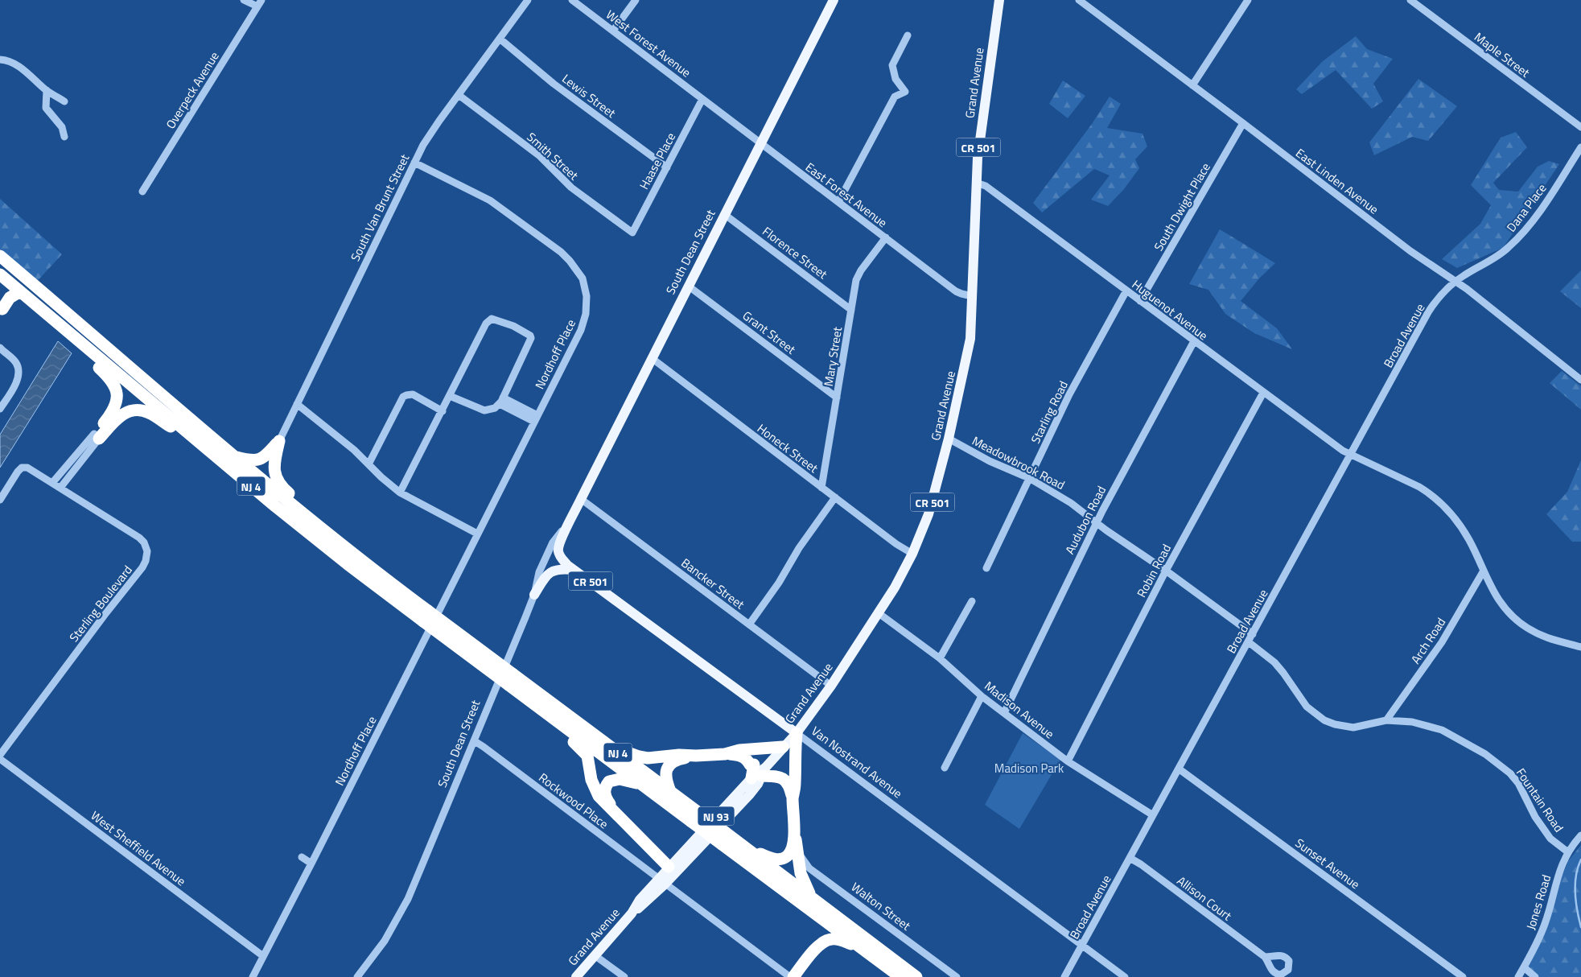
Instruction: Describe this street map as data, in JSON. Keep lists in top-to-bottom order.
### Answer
{
  "streets": {
    "highway": ["NJ 4"],
    "main road": [
      "Grand Avenue",
      "CR 501",
      "South Dean Street",
      "Van Nostrand Avenue",
      "NJ 93"
    ],
    "street": [
      "West Forest Avenue",
      "Maple Street",
      "Overpeck Avenue",
      "Lewis Street",
      "Smith Street",
      "Haase Place",
      "East Linden Avenue",
      "East Forest Avenue",
      "South Dwight Place",
      "South Van Brunt Street",
      "Dana Place",
      "Florence Street",
      "Huguenot Avenue",
      "Grant Street",
      "Broad Avenue",
      "Nordhoff Place",
      "Mary Street",
      "Starling Road",
      "Honeck Street",
      "Meadowbrook Road",
      "Audubon Road",
      "Robin Road",
      "Bancker Street",
      "Sterling Boulevard",
      "Arch Road",
      "Madison Avenue",
      "Fountain Road",
      "Rockwood Place",
      "West Sheffield Avenue",
      "Sunset Avenue",
      "Allison Court",
      "Jones Road",
      "Walton Street"
    ]
  },
  "crossings": [
    ["West Forest Avenue", "Haase Place"],
    ["West Forest Avenue", "East Forest Avenue"],
    ["Grand Avenue", "East Forest Avenue"],
    ["Grand Avenue", "Huguenot Avenue"],
    ["Grand Avenue", "Honeck Street"],
    ["Grand Avenue", "Meadowbrook Road"],
    ["Grand Avenue", "Bancker Street"],
    ["Grand Avenue", "Madison Avenue"],
    ["Grand Avenue", "Van Nostrand Avenue"],
    ["Grand Avenue", "Rockwood Place"],
    ["Lewis Street", "Haase Place"],
    ["Lewis Street", "South Van Brunt Street"],
    ["Smith Street", "Haase Place"],
    ["Smith Street", "South Van Brunt Street"],
    ["East Linden Avenue", "South Dwight Place"],
    ["East Linden Avenue", "Dana Place"],
    ["East Linden Avenue", "Broad Avenue"],
    ["East Forest Avenue", "South Dean Street"],
    ["East Forest Avenue", "Mary Street"],
    ["South Dwight Place", "Huguenot Avenue"],
    ["South Van Brunt Street", "Nordhoff Place"],
    ["Dana Place", "Broad Avenue"],
    ["South Dean Street", "Florence Street"],
    ["South Dean Street", "Grant Street"],
    ["South Dean Street", "Honeck Street"],
    ["South Dean Street", "Bancker Street"],
    ["South Dean Street", "Van Nostrand Avenue"],
    ["South Dean Street", "Rockwood Place"],
    ["Florence Street", "Mary Street"],
    ["Huguenot Avenue", "Broad Avenue"],
    ["Huguenot Avenue", "Starling Road"],
    ["Huguenot Avenue", "Audubon Road"],
    ["Huguenot Avenue", "Robin Road"],
    ["Huguenot Avenue", "Arch Road"],
    ["Grant Street", "Mary Street"],
    ["Broad Avenue", "Meadowbrook Road"],
    ["Broad Avenue", "Madison Avenue"],
    ["Broad Avenue", "Van Nostrand Avenue"],
    ["Broad Avenue", "Fountain Road"],
    ["Broad Avenue", "Sunset Avenue"],
    ["Broad Avenue", "Allison Court"],
    ["Nordhoff Place", "West Sheffield Avenue"],
    ["Mary Street", "Honeck Street"],
    ["Starling Road", "Meadowbrook Road"],
    ["Meadowbrook Road", "Audubon Road"],
    ["Meadowbrook Road", "Robin Road"],
    ["Audubon Road", "Madison Avenue"],
    ["Robin Road", "Madison Avenue"],
    ["Arch Road", "Fountain Road"],
    ["Fountain Road", "Jones Road"]
  ],
  "parks": ["Madison Park"]
}
